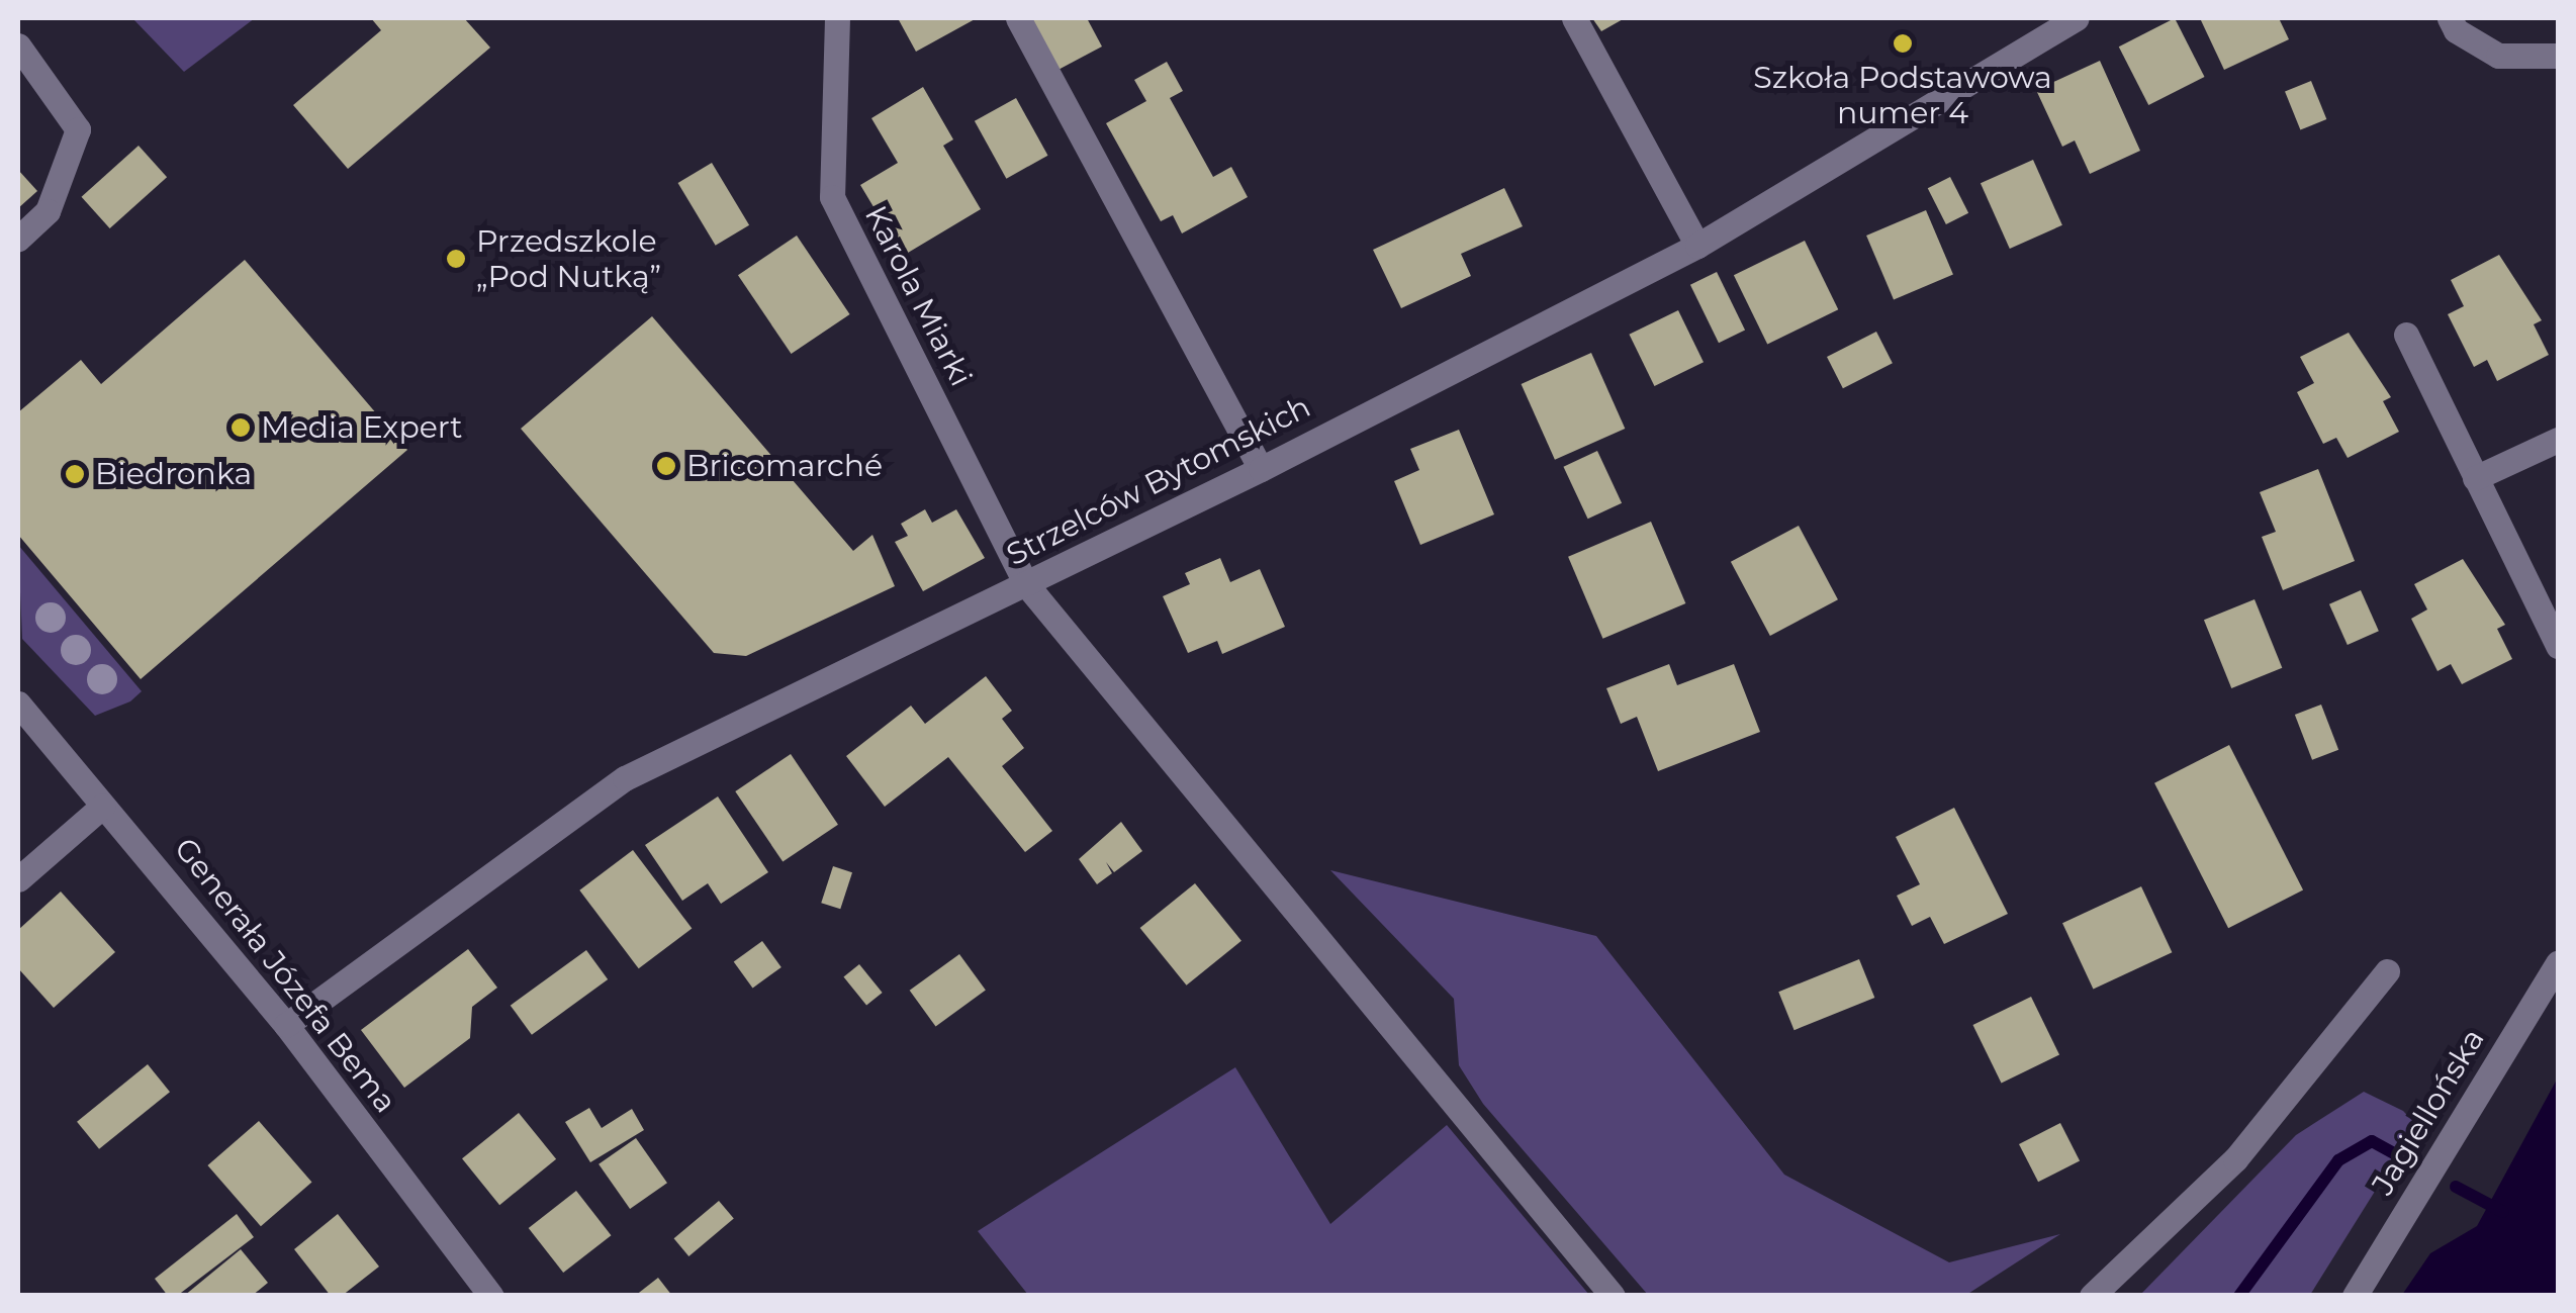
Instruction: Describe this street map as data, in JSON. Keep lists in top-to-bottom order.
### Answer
{
  "streets": {
    "street": [
      "Karola Miarki",
      "Strzelców Bytomskich",
      "Generała Józefa Bema",
      "Jagiellońska"
    ]
  },
  "crossings": [
    ["Karola Miarki", "Strzelców Bytomskich"],
    ["Strzelców Bytomskich", "Generała Józefa Bema"]
  ],
  "places": [
    "Szkoła Podstawowa numer 4",
    "Przedszkole „Pod Nutką”",
    "Media Expert",
    "Bricomarché",
    "Biedronka"
  ]
}
